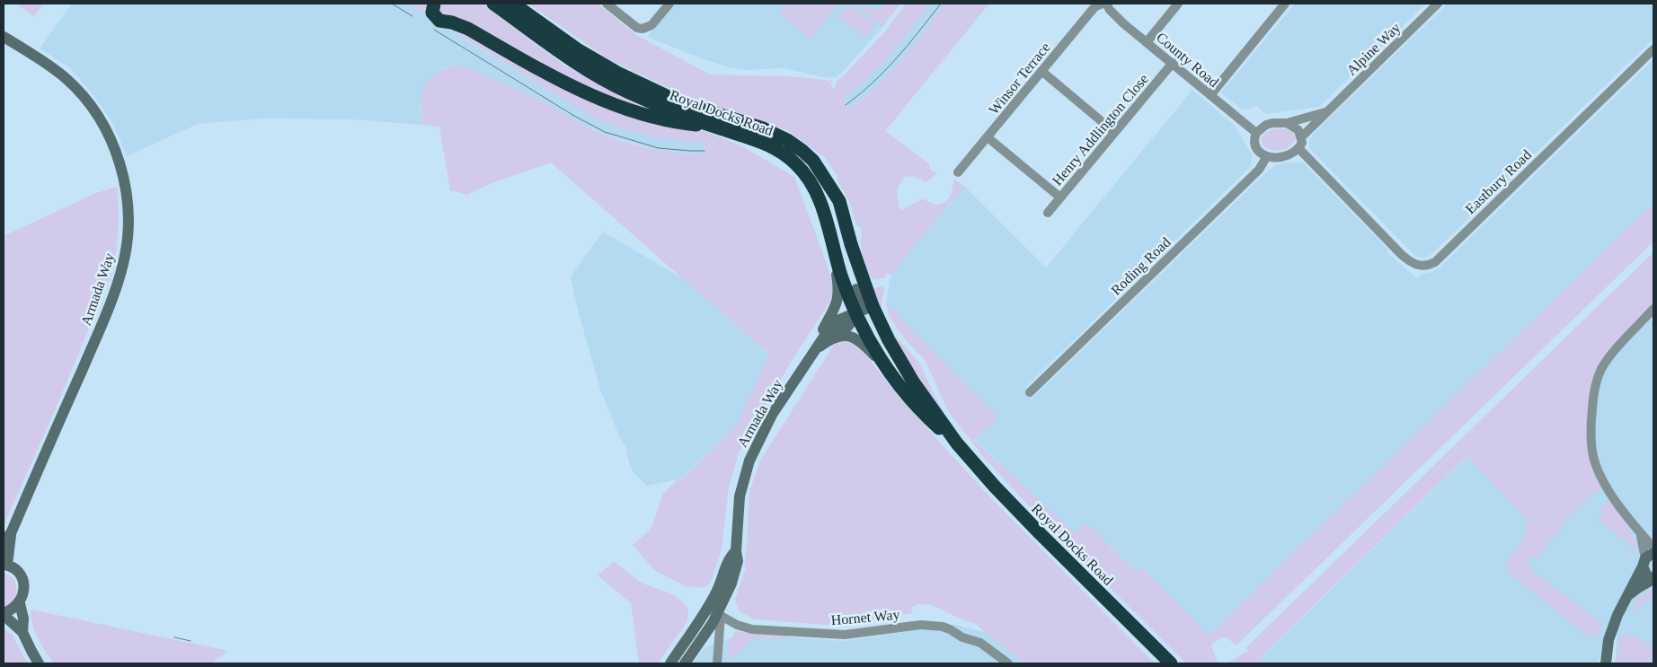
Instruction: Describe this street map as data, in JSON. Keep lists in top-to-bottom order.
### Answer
{
  "streets": {
    "highway": ["Royal Docks Road"],
    "street": [
      "Alpine Way",
      "County Road",
      "Winsor Terrace",
      "Henry Addlington Close",
      "Eastbury Road",
      "Roding Road",
      "Armada Way",
      "Hornet Way"
    ]
  },
  "crossings": [
    ["Alpine Way", "County Road"],
    ["Alpine Way", "Eastbury Road"],
    ["Alpine Way", "Roding Road"],
    ["County Road", "Henry Addlington Close"],
    ["County Road", "Eastbury Road"],
    ["County Road", "Roding Road"],
    ["Royal Docks Road", "Armada Way"],
    ["Eastbury Road", "Roding Road"],
    ["Armada Way", "Hornet Way"]
  ]
}
